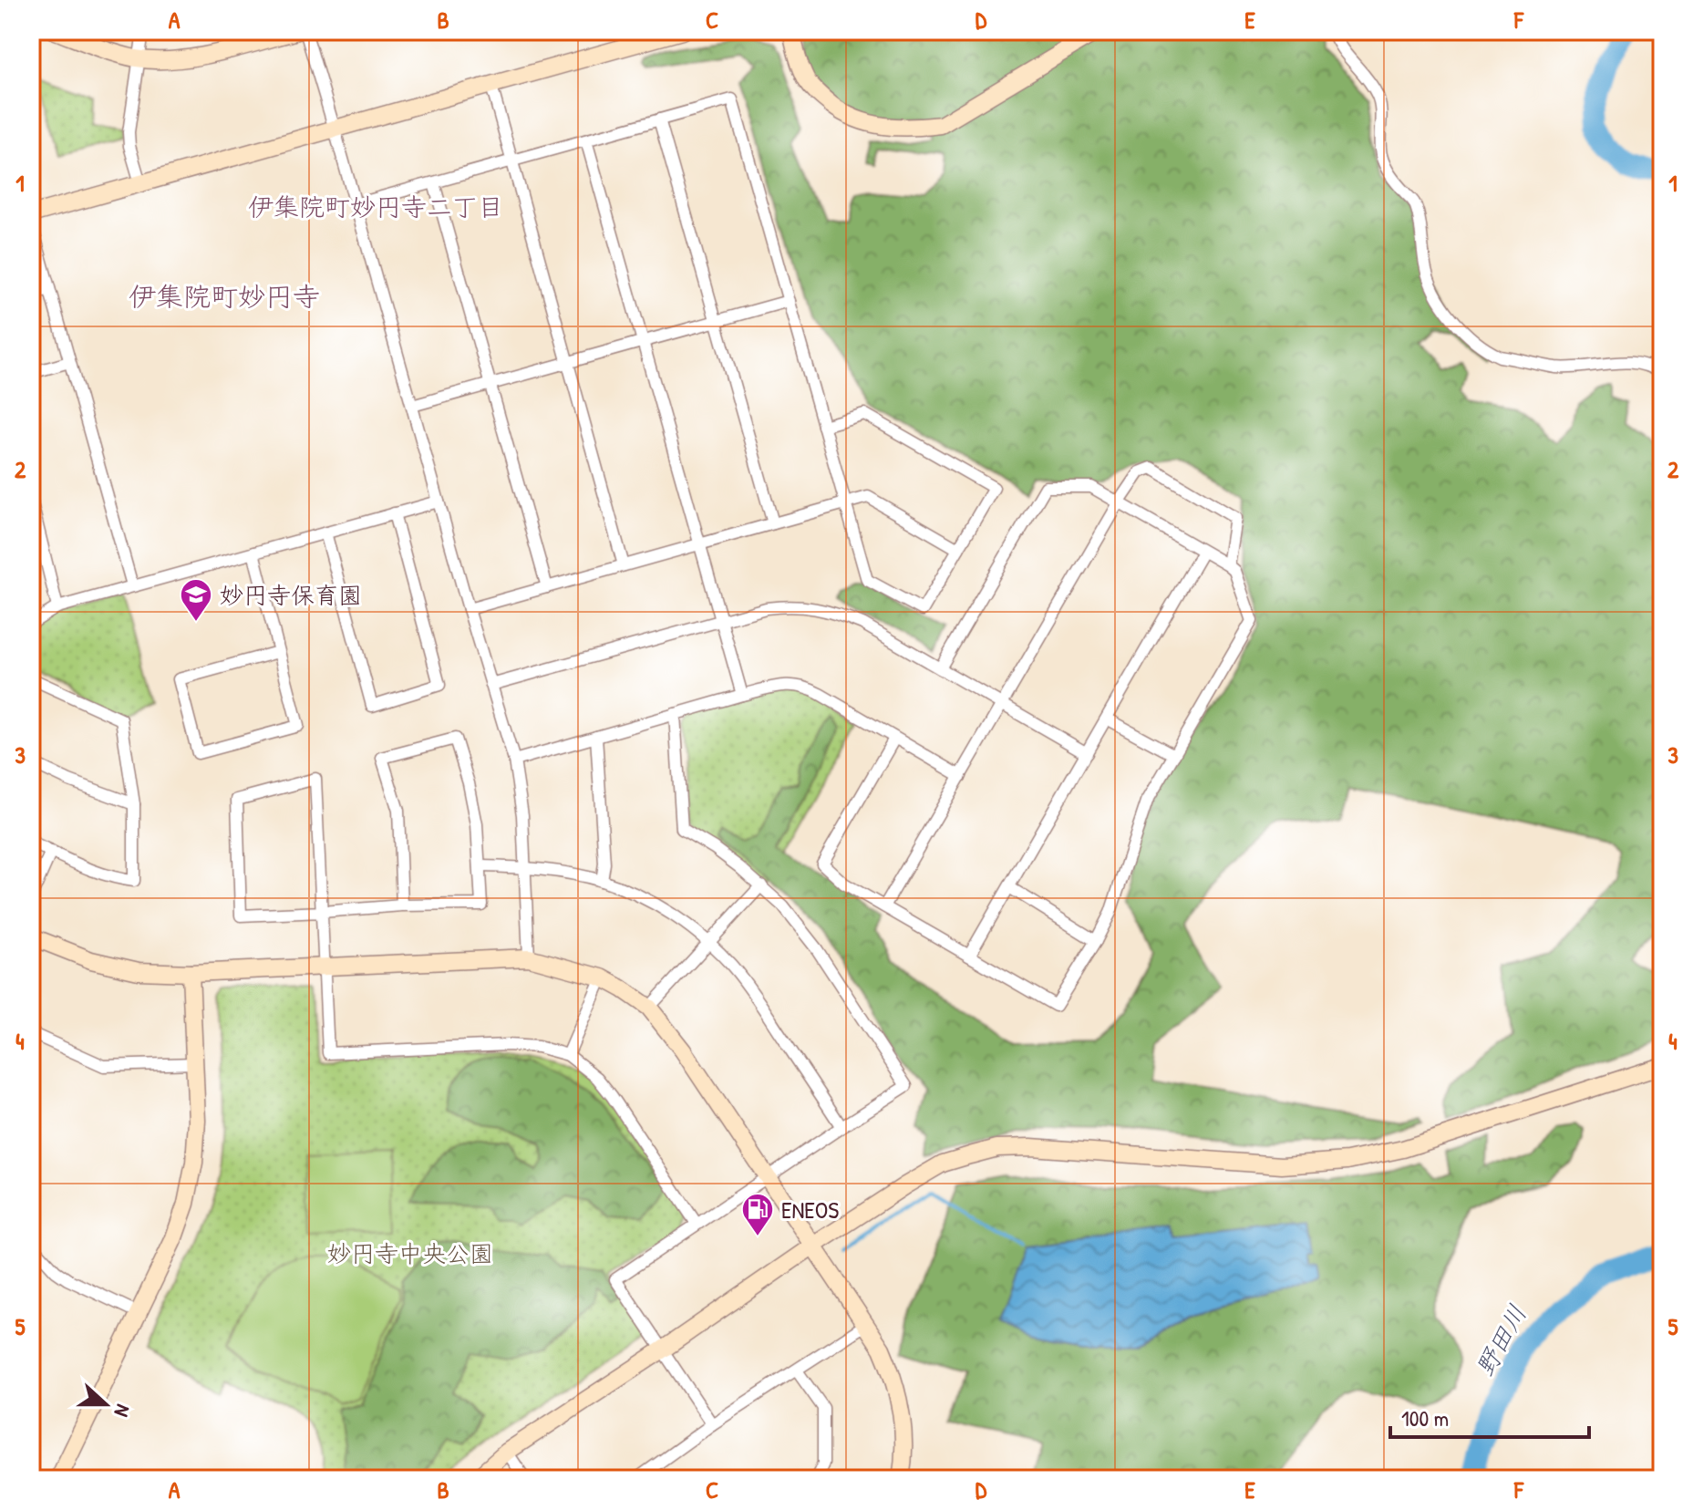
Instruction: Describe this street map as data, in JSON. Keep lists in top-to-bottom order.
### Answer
{
  "districts": ["伊集院町妙円寺二丁目", "伊集院町妙円寺"],
  "water": ["野田川"],
  "parks": ["妙円寺中央公園"],
  "places": {
    "school or university": ["妙円寺保育園"],
    "fuel station": ["ENEOS"]
  },
  "scale_bar": "100 m",
  "north": "right",
  "grid": {
    "columns": [
      "A",
      "B",
      "C",
      "D",
      "E",
      "F"
    ],
    "rows": [
      "1",
      "2",
      "3",
      "4",
      "5"
    ]
  }
}
